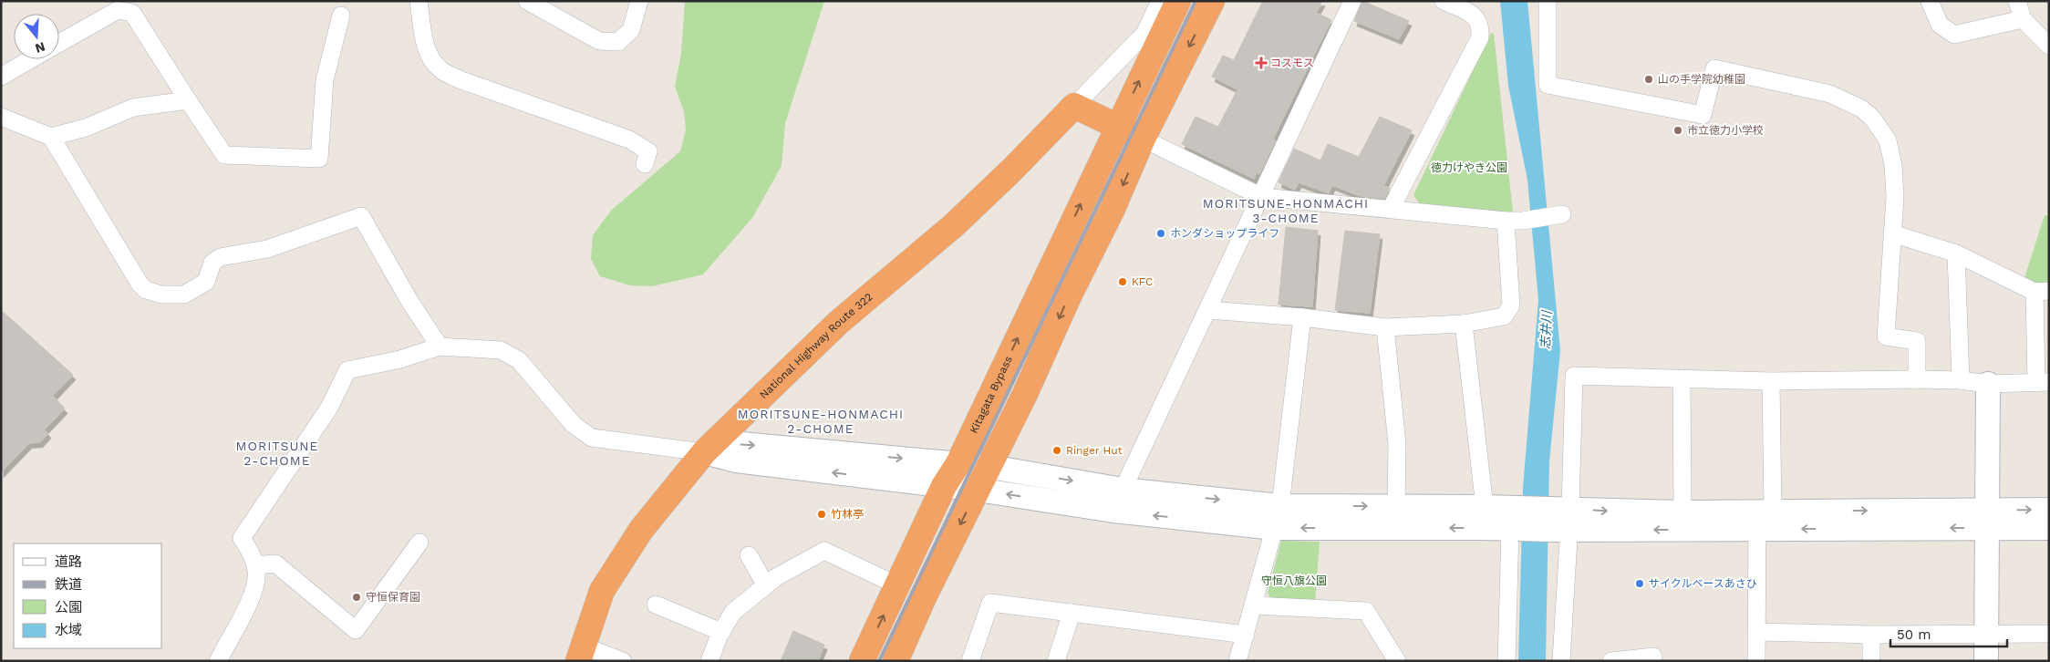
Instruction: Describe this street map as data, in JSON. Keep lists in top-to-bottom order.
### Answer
{
  "streets": {
    "highway": ["National Highway Route 322", "Kitagata Bypass"]
  },
  "districts": ["MORITSUNE-HONMACHI 3-CHOME", "MORITSUNE-HONMACHI 2-CHOME", "MORITSUNE 2-CHOME"],
  "water": ["志井川"],
  "parks": ["徳力けやき公園", "守恒八旗公園"],
  "places": {
    "health": ["コスモス"],
    "other": [
      "山の手学院幼稚園",
      "市立徳力小学校",
      "ホンダショップライフ",
      "KFC",
      "Ringer Hut",
      "竹林亭",
      "サイクルベースあさひ",
      "守恒保育園"
    ]
  },
  "legend": [
    "道路",
    "鉄道",
    "公園",
    "水域"
  ],
  "scale_bar": "50 m",
  "north": "bottom"
}
